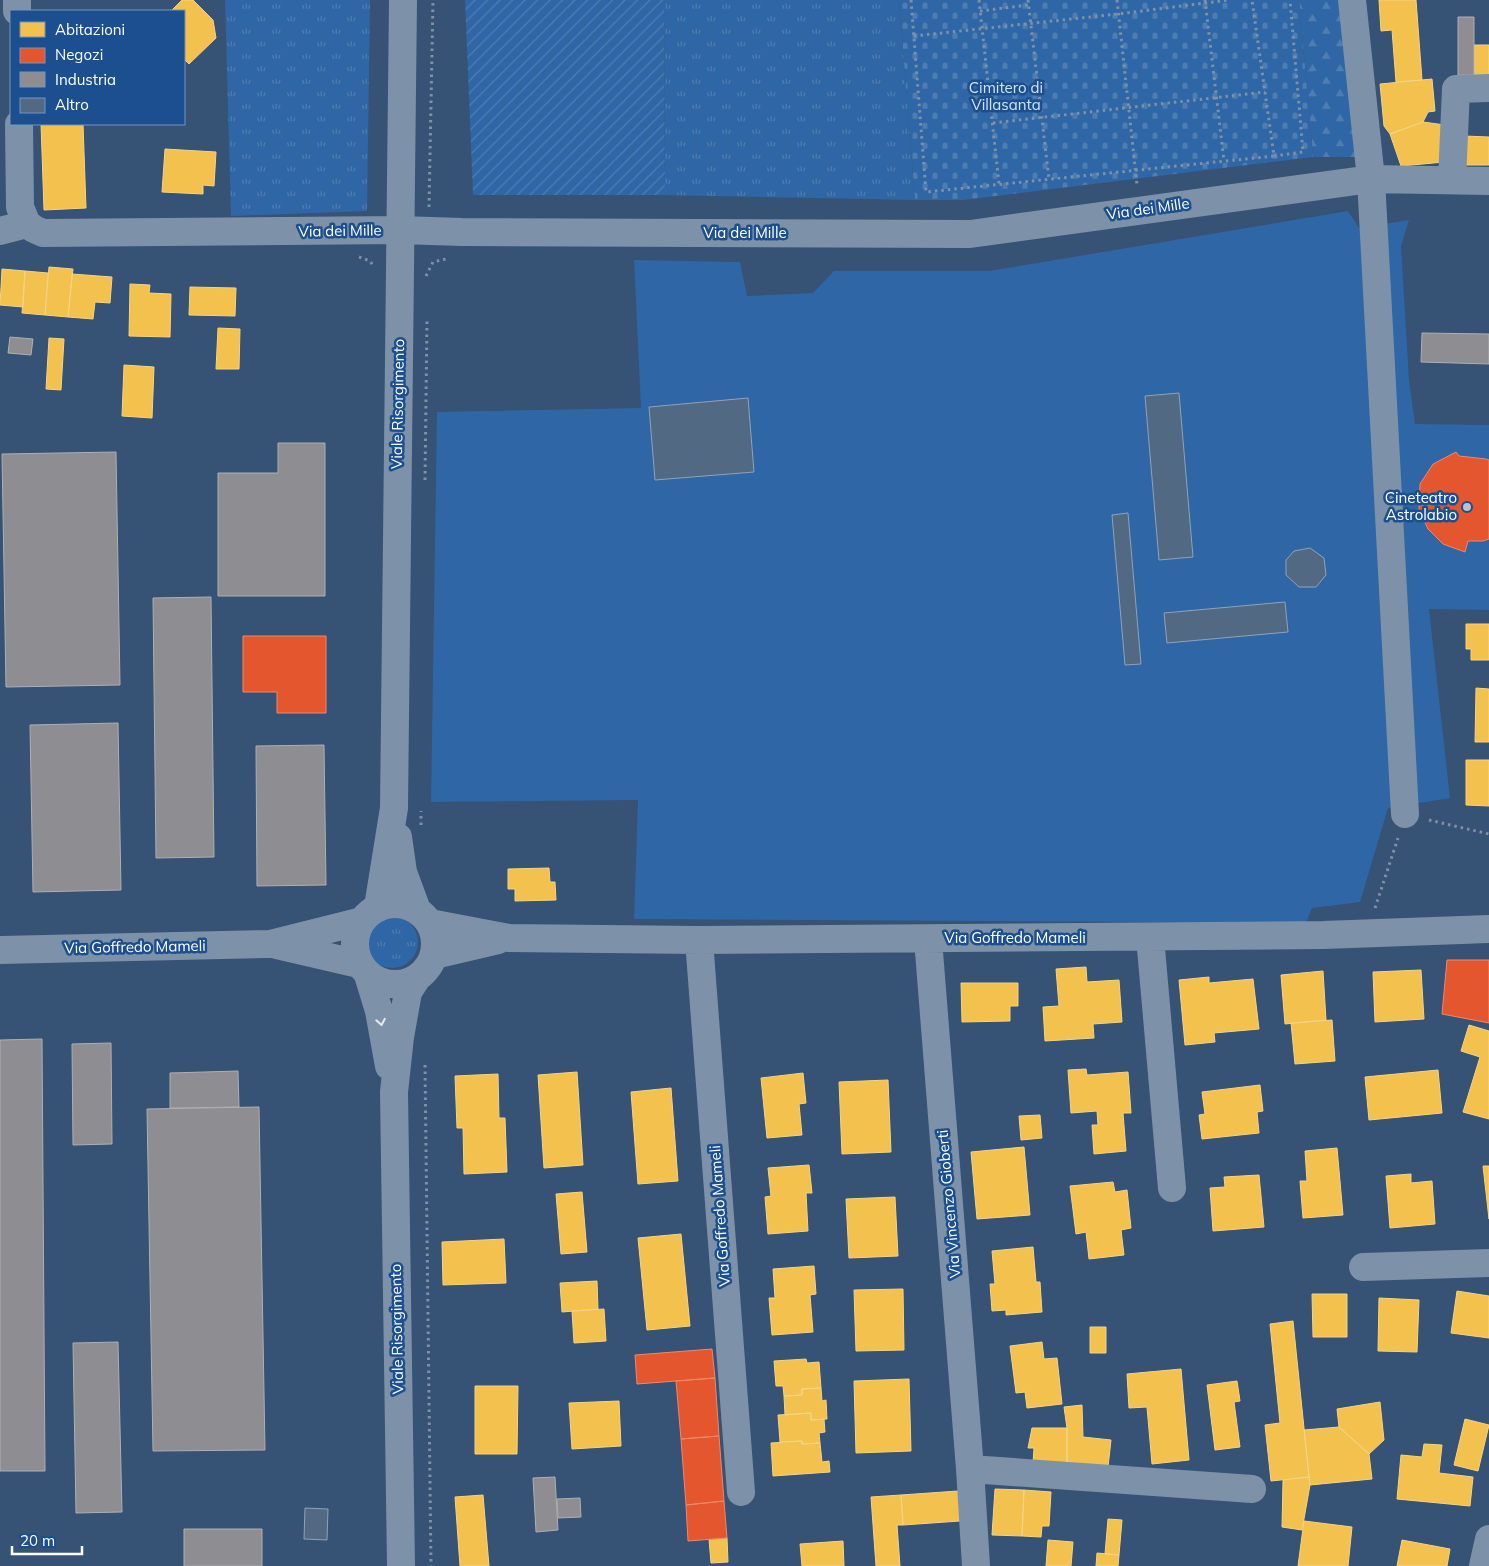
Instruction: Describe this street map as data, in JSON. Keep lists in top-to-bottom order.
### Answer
{
  "streets": {
    "street": [
      "Via dei Mille",
      "Viale Risorgimento",
      "Via Goffredo Mameli",
      "Via Vincenzo Gioberti"
    ]
  },
  "crossings": [
    ["Via dei Mille", "Viale Risorgimento"],
    ["Viale Risorgimento", "Via Goffredo Mameli"],
    ["Via Goffredo Mameli", "Via Vincenzo Gioberti"]
  ],
  "parks": ["Cimitero di Villasanta"],
  "places": ["Cineteatro Astrolabio"],
  "legend": [
    "Abitazioni",
    "Negozi",
    "Industria",
    "Altro"
  ],
  "scale_bar": "20 m"
}
